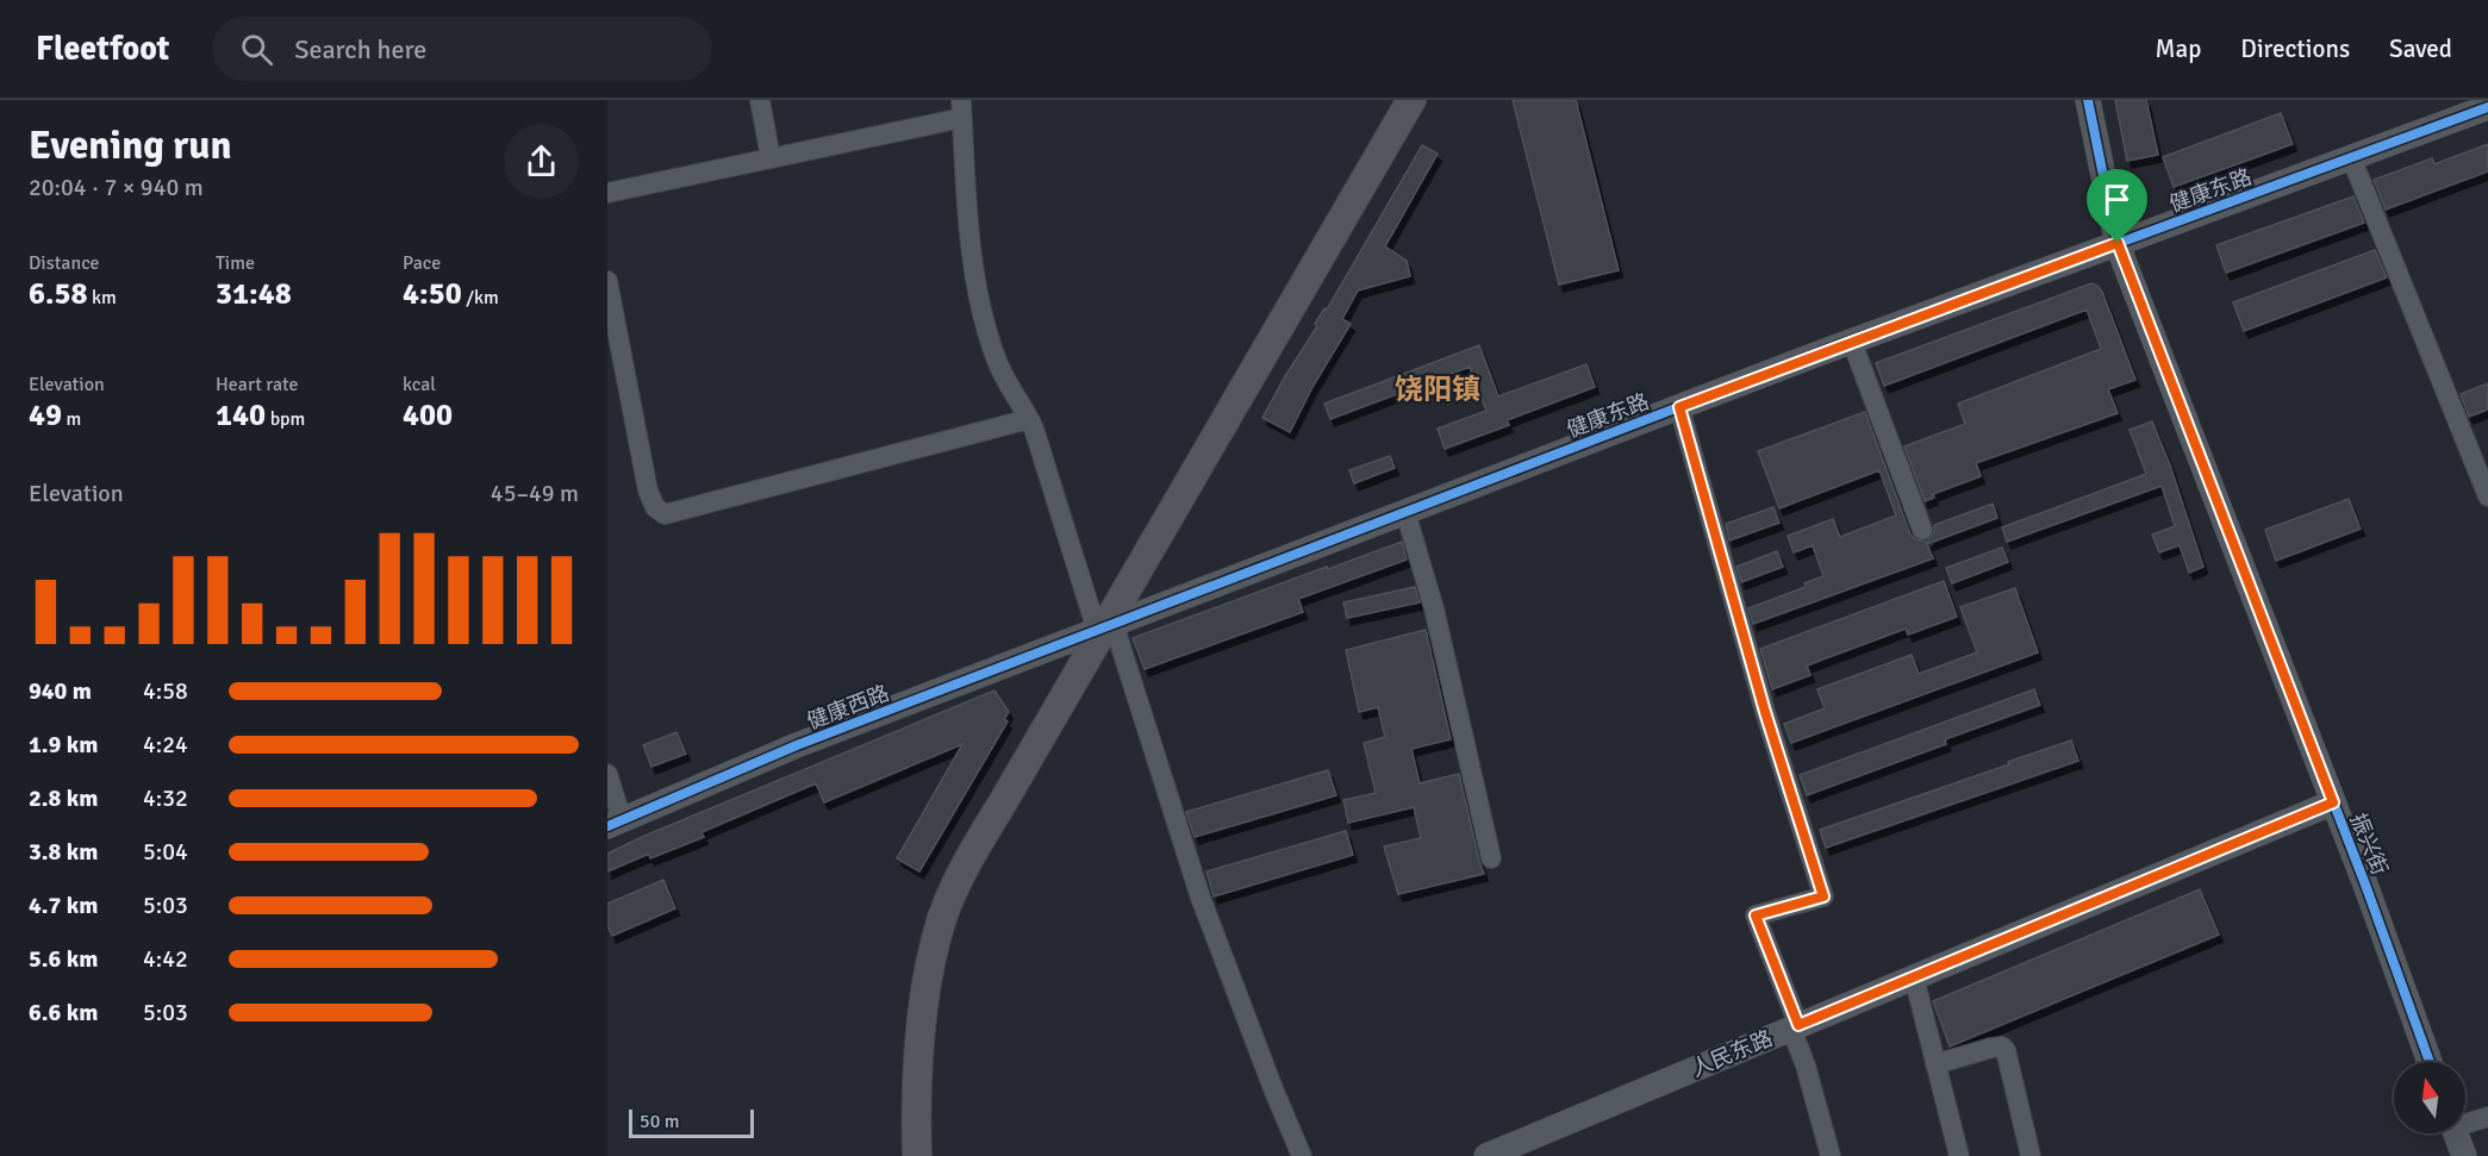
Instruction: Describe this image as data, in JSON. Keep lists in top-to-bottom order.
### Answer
{
  "streets": {
    "street": [
      "健康东路",
      "健康西路",
      "振兴街",
      "人民东路"
    ]
  },
  "crossings": [
    ["健康东路", "健康西路"],
    ["健康东路", "振兴街"],
    ["振兴街", "人民东路"]
  ],
  "districts": ["饶阳镇"],
  "scale_bar": "50 m",
  "north": "top",
  "page": {
    "header": "Fleetfoot",
    "search": "Search here",
    "nav": ["Map", "Directions", "Saved"],
    "heading": ["Evening run", "20:04 · 7 × 940 m"],
    "stats": [
      ["Distance", "6.58 km"],
      ["Time", "31:48"],
      ["Pace", "4:50 /km"],
      ["Elevation", "49 m"],
      ["Heart rate", "140 bpm"],
      ["kcal", "400"]
    ],
    "chart": ["Elevation", "45–49 m"],
    "list": [
      {
        "name": "940 m",
        "note": "4:58"
      },
      {
        "name": "1.9 km",
        "note": "4:24"
      },
      {
        "name": "2.8 km",
        "note": "4:32"
      },
      {
        "name": "3.8 km",
        "note": "5:04"
      },
      {
        "name": "4.7 km",
        "note": "5:03"
      },
      {
        "name": "5.6 km",
        "note": "4:42"
      },
      {
        "name": "6.6 km",
        "note": "5:03"
      }
    ],
    "scale": "50 m"
  }
}
